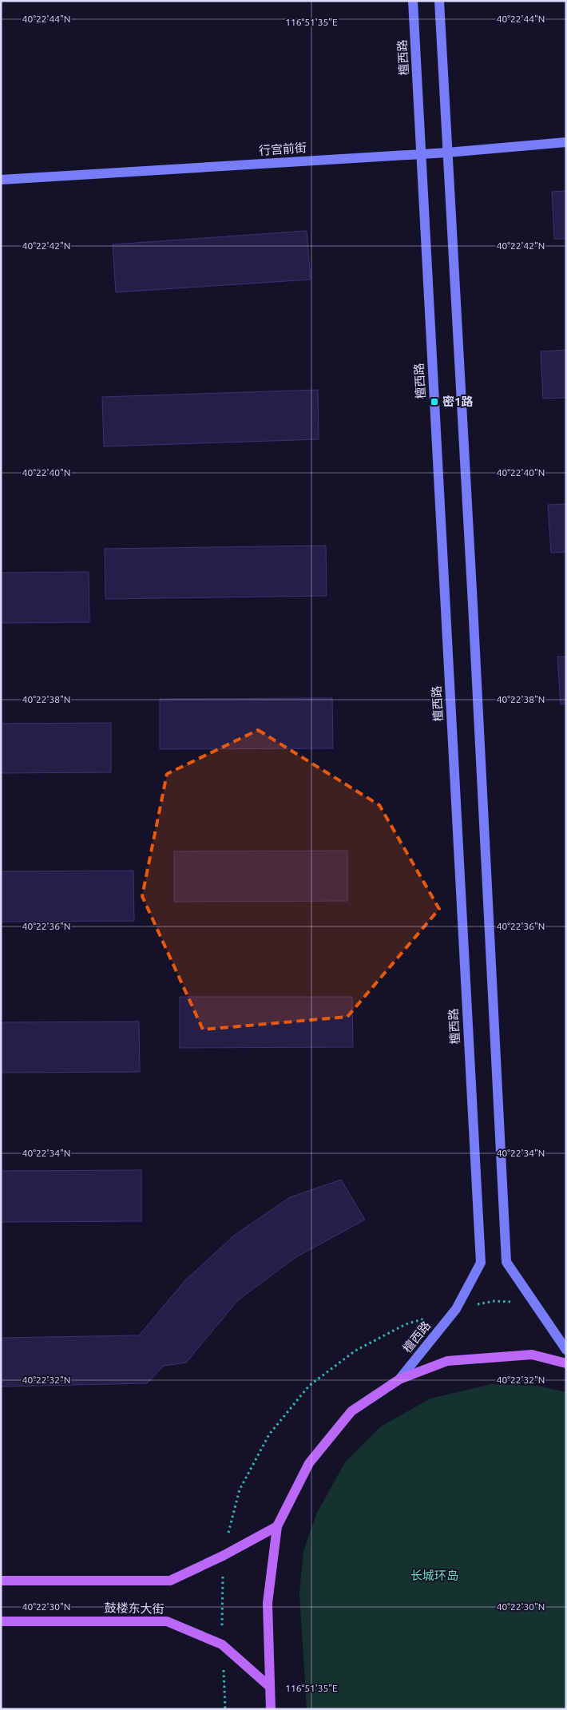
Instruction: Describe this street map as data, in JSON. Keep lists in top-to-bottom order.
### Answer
{
  "streets": {
    "main road": ["檀西路", "行宫前街", "鼓楼东大街"]
  },
  "crossings": [
    ["檀西路", "行宫前街"]
  ],
  "parks": ["长城环岛"],
  "places": {
    "transit": ["密1路"]
  },
  "coordinates": [
    "40°22'44\"N",
    "116°51'35\"E",
    "40°22'42\"N",
    "40°22'40\"N",
    "40°22'38\"N",
    "40°22'36\"N",
    "40°22'34\"N",
    "40°22'32\"N",
    "40°22'30\"N"
  ]
}
